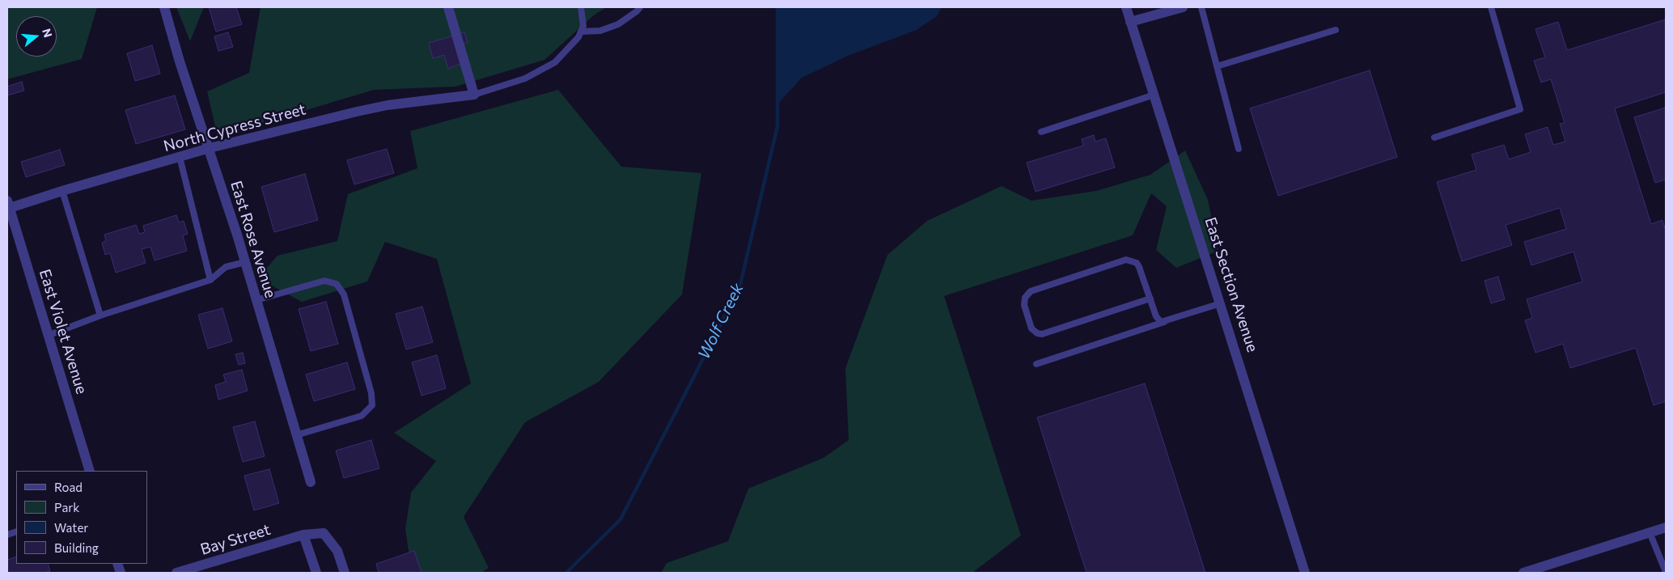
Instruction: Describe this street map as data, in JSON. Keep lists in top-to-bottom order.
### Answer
{
  "streets": {
    "street": [
      "North Cypress Street",
      "East Rose Avenue",
      "East Section Avenue",
      "East Violet Avenue",
      "Bay Street"
    ]
  },
  "crossings": [
    ["North Cypress Street", "East Rose Avenue"],
    ["North Cypress Street", "East Violet Avenue"]
  ],
  "water": ["Wolf Creek"],
  "legend": [
    "Road",
    "Park",
    "Water",
    "Building"
  ],
  "north": "right"
}
